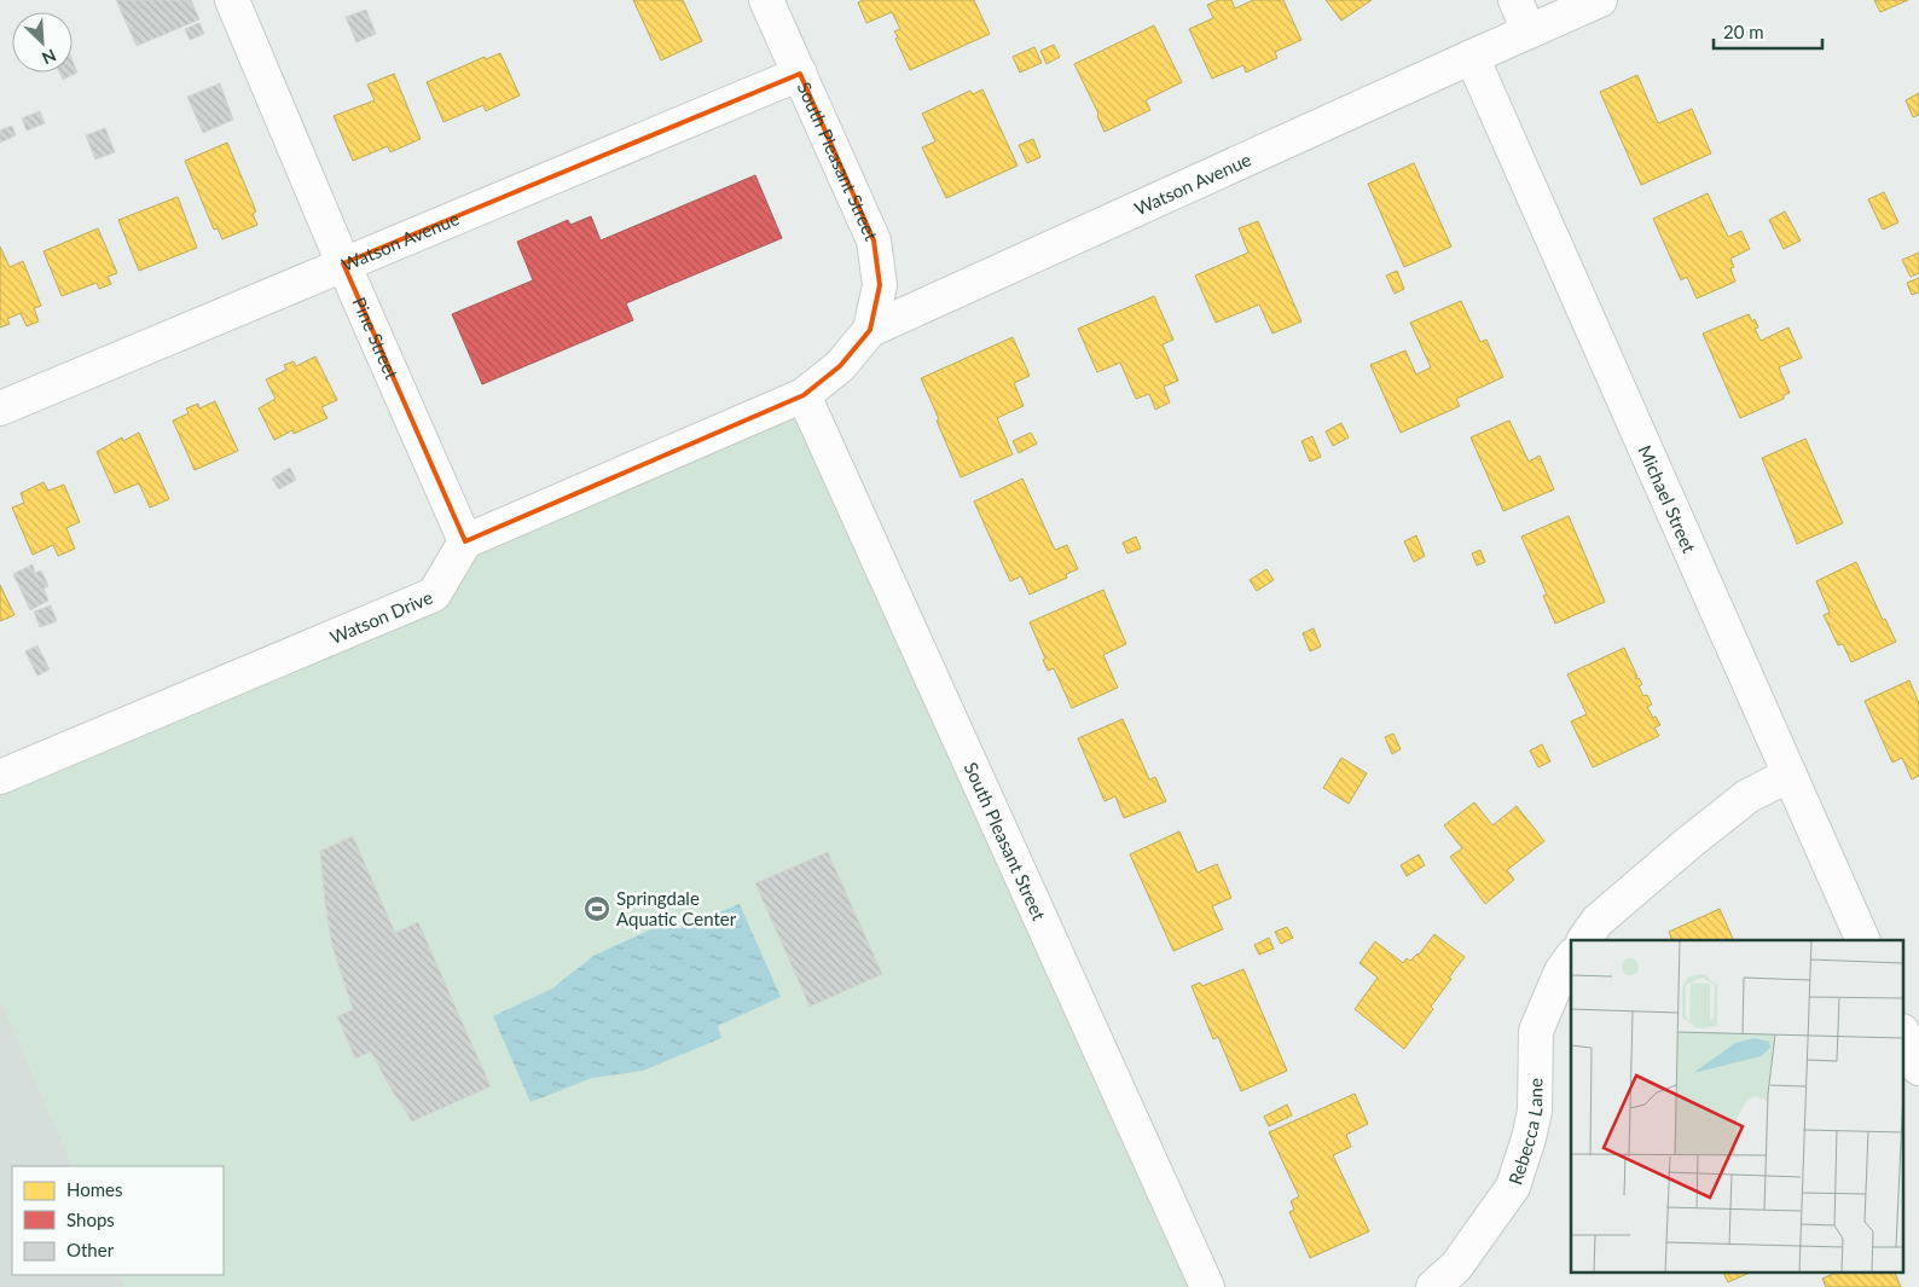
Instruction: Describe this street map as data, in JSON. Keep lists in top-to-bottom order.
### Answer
{
  "streets": {
    "street": [
      "South Pleasant Street",
      "Watson Avenue",
      "Pine Street",
      "Michael Street",
      "Watson Drive",
      "Rebecca Lane"
    ]
  },
  "crossings": [
    ["South Pleasant Street", "Watson Avenue"],
    ["Watson Avenue", "Pine Street"],
    ["Watson Avenue", "Michael Street"],
    ["Pine Street", "Watson Drive"]
  ],
  "places": {
    "sports": ["Springdale Aquatic Center"]
  },
  "legend": ["Homes", "Shops", "Other"],
  "scale_bar": "20 m",
  "north": "bottom right"
}
